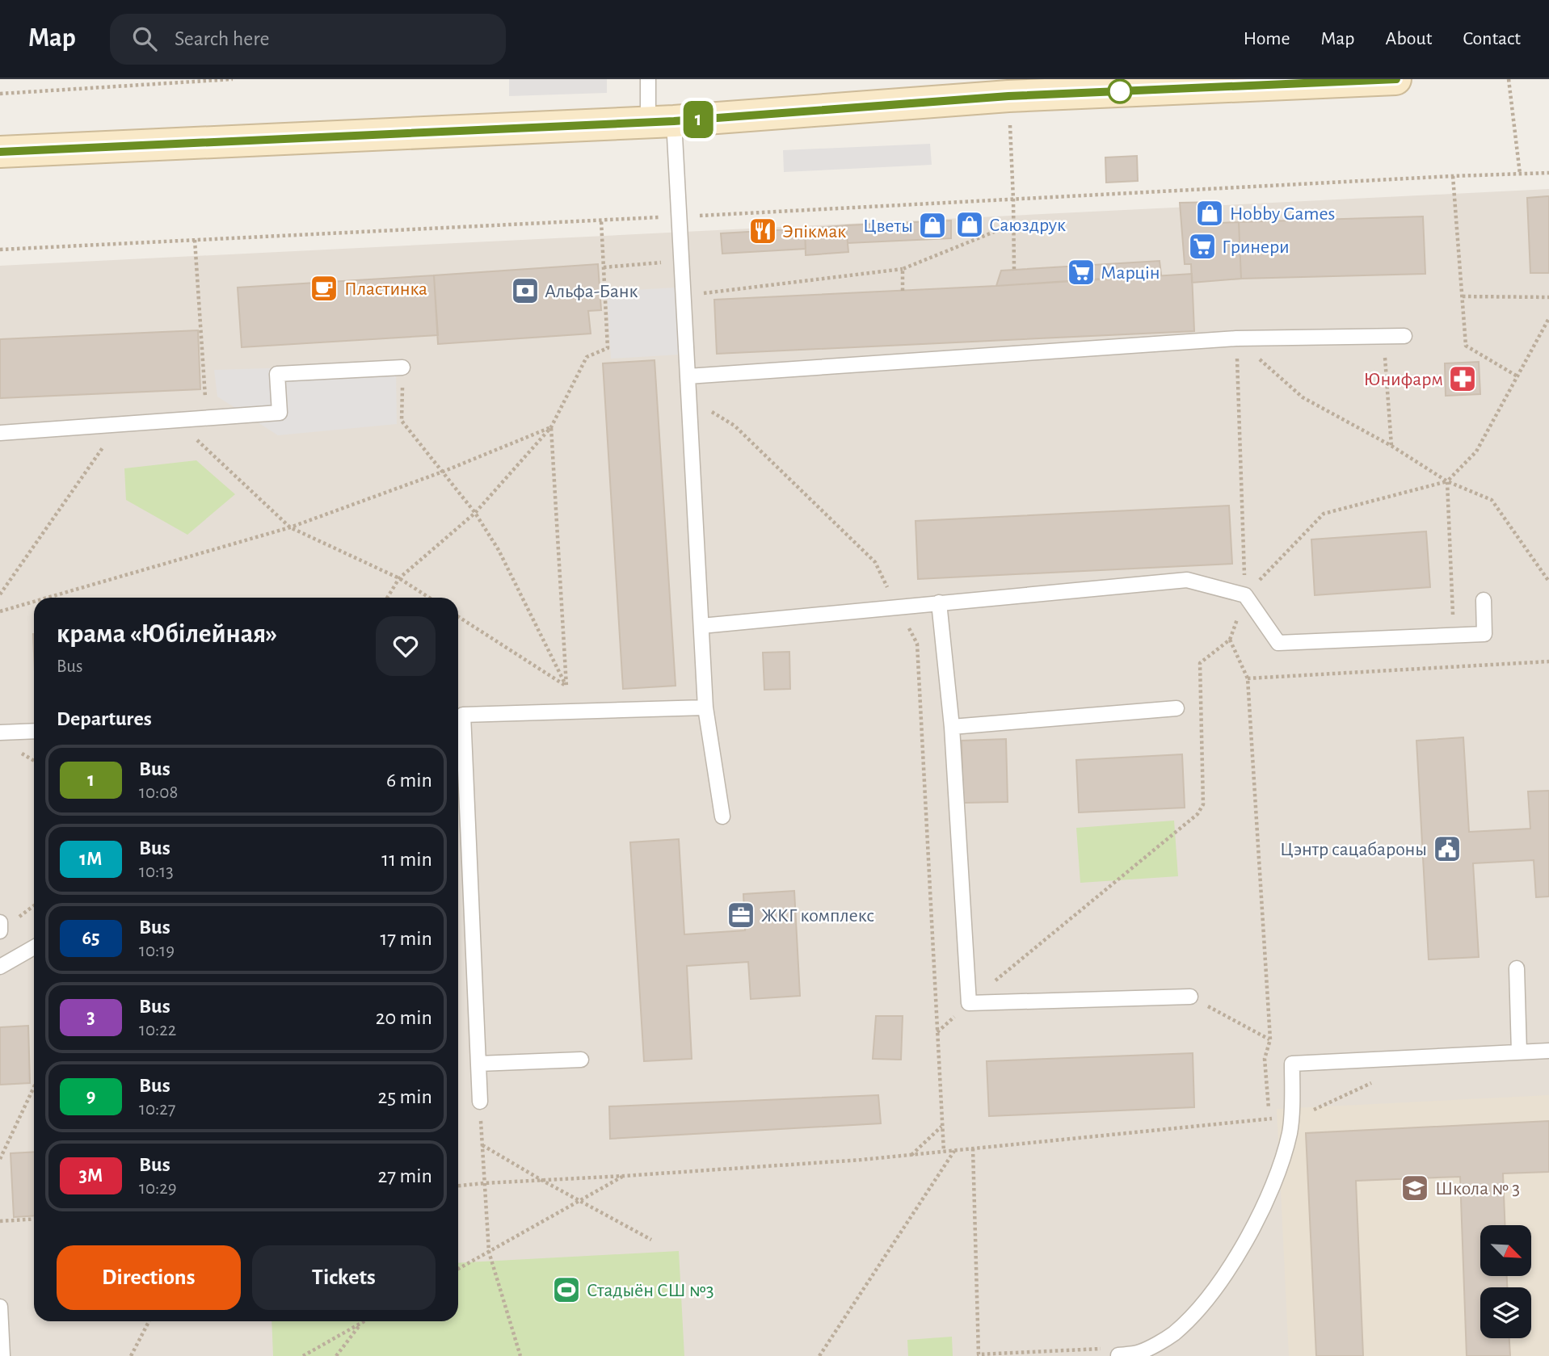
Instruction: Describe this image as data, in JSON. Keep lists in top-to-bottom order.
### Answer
{
  "places": {
    "shop": ["Hobby Games", "Саюздрук", "Цветы"],
    "restaurant": ["Эпікмак"],
    "supermarket": ["Гринери", "Марцін"],
    "cafe": ["Пластинка"],
    "bank": ["Альфа-Банк"],
    "pharmacy": ["Юнифарм"],
    "public building": ["Цэнтр сацабароны"],
    "office": ["ЖКГ комплекс"],
    "school or university": ["Школа № 3"],
    "sports": ["Стадыён СШ №3"]
  },
  "lines": ["bus line 1"],
  "north": "bottom right",
  "page": {
    "header": "Map",
    "search": "Search here",
    "nav": [
      "Home",
      "Map",
      "About",
      "Contact"
    ],
    "on_map": "1",
    "heading": [
      ["крама «Юбілейная»", "Bus"],
      "Departures"
    ],
    "list": [
      {
        "mark": "1",
        "name": "Bus",
        "note": "10:08",
        "value": "6 min"
      },
      {
        "mark": "1М",
        "name": "Bus",
        "note": "10:13",
        "value": "11 min"
      },
      {
        "mark": "65",
        "name": "Bus",
        "note": "10:19",
        "value": "17 min"
      },
      {
        "mark": "3",
        "name": "Bus",
        "note": "10:22",
        "value": "20 min"
      },
      {
        "mark": "9",
        "name": "Bus",
        "note": "10:27",
        "value": "25 min"
      },
      {
        "mark": "3М",
        "name": "Bus",
        "note": "10:29",
        "value": "27 min"
      }
    ],
    "buttons": ["Directions", "Tickets"]
  }
}
